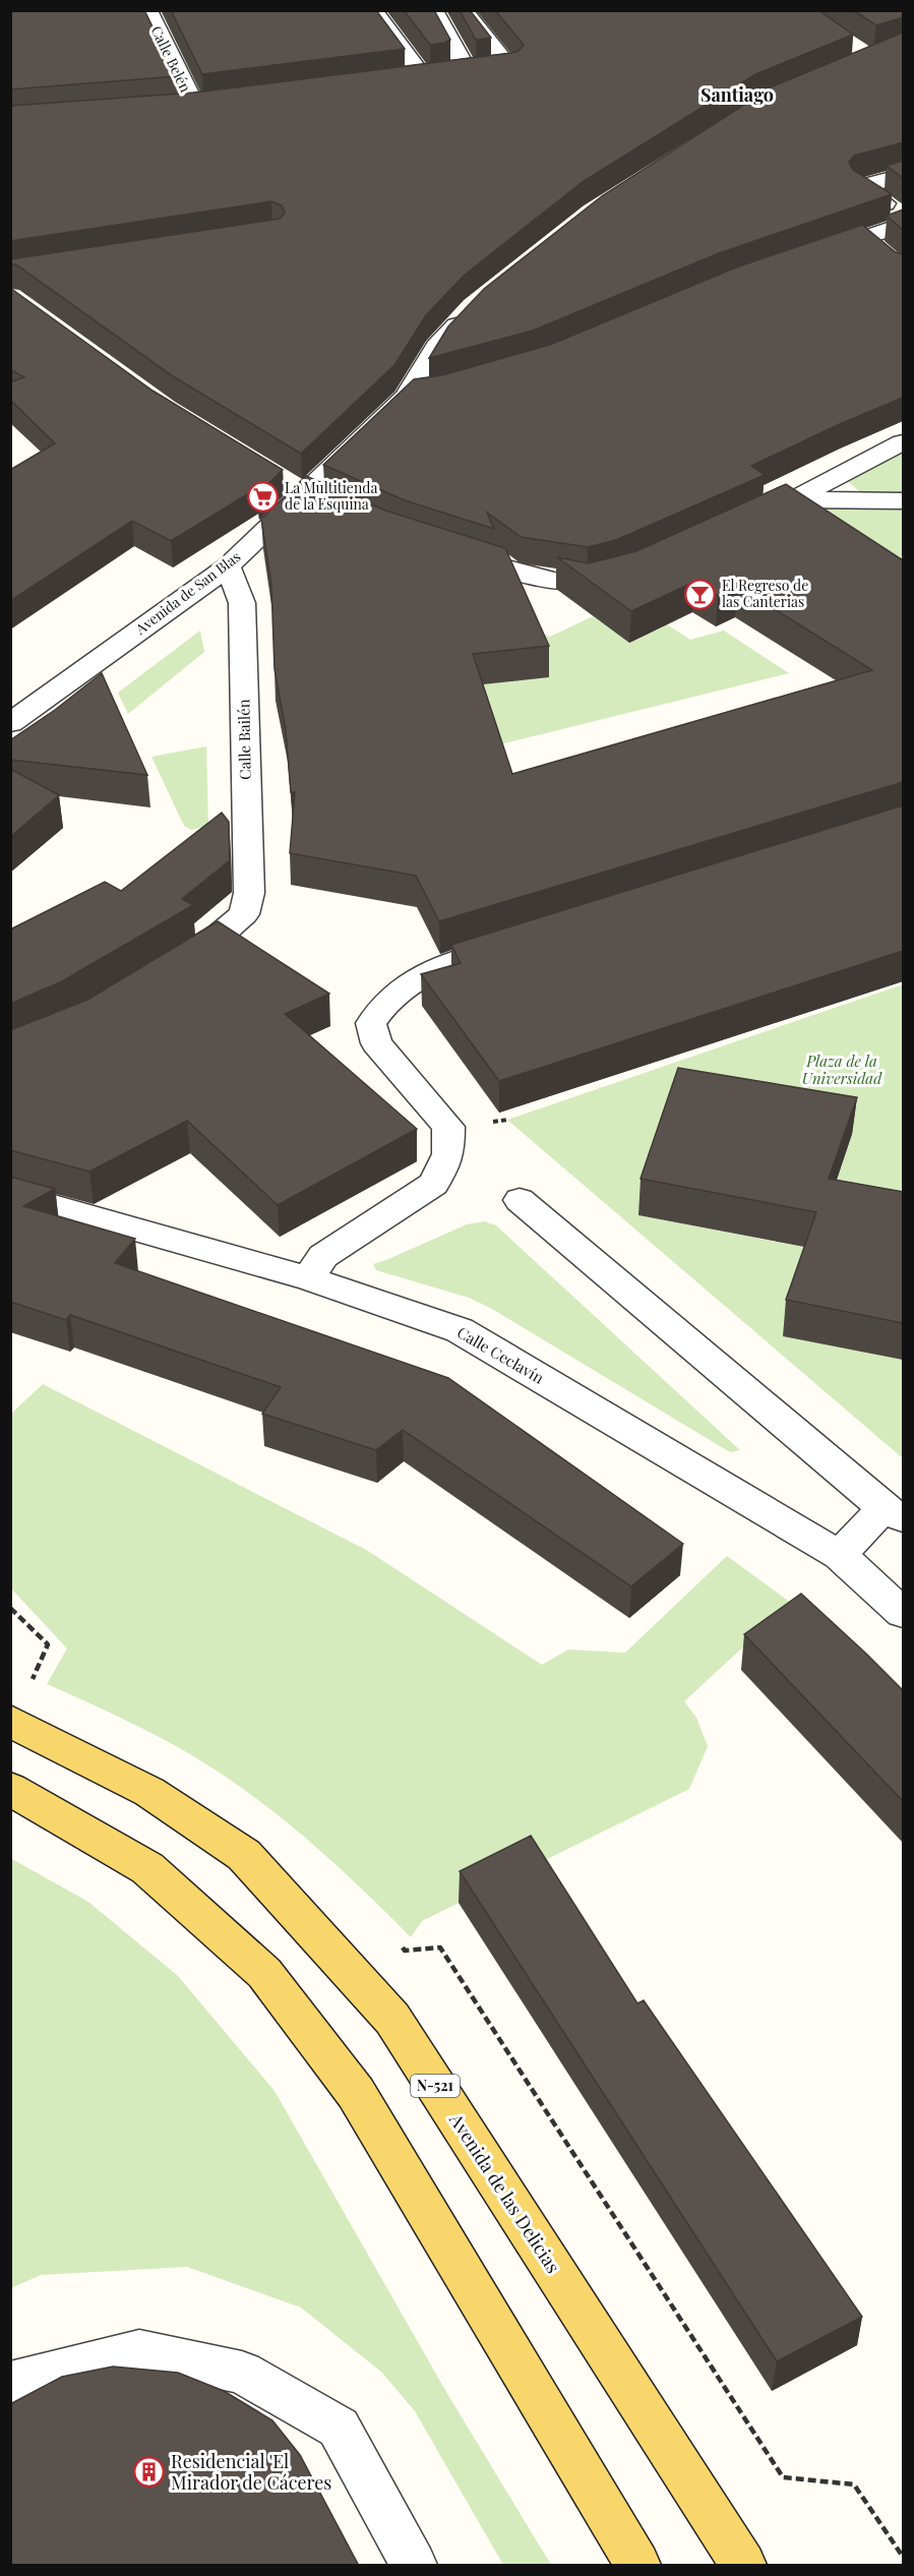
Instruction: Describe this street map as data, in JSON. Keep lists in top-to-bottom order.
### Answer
{
  "streets": {
    "main road": ["N-521", "Avenida de las Delicias"],
    "street": [
      "Calle Belén",
      "Avenida de San Blas",
      "Calle Bailén",
      "Calle Ceclavín"
    ]
  },
  "crossings": [
    ["Avenida de San Blas", "Calle Bailén"]
  ],
  "districts": ["Santiago"],
  "parks": ["Plaza de la Universidad"],
  "places": {
    "supermarket": ["La Multitienda de la Esquina"],
    "bar": ["El Regreso de las Canterias"],
    "building": ["Residencial 'El Mirador de Cáceres"]
  }
}
